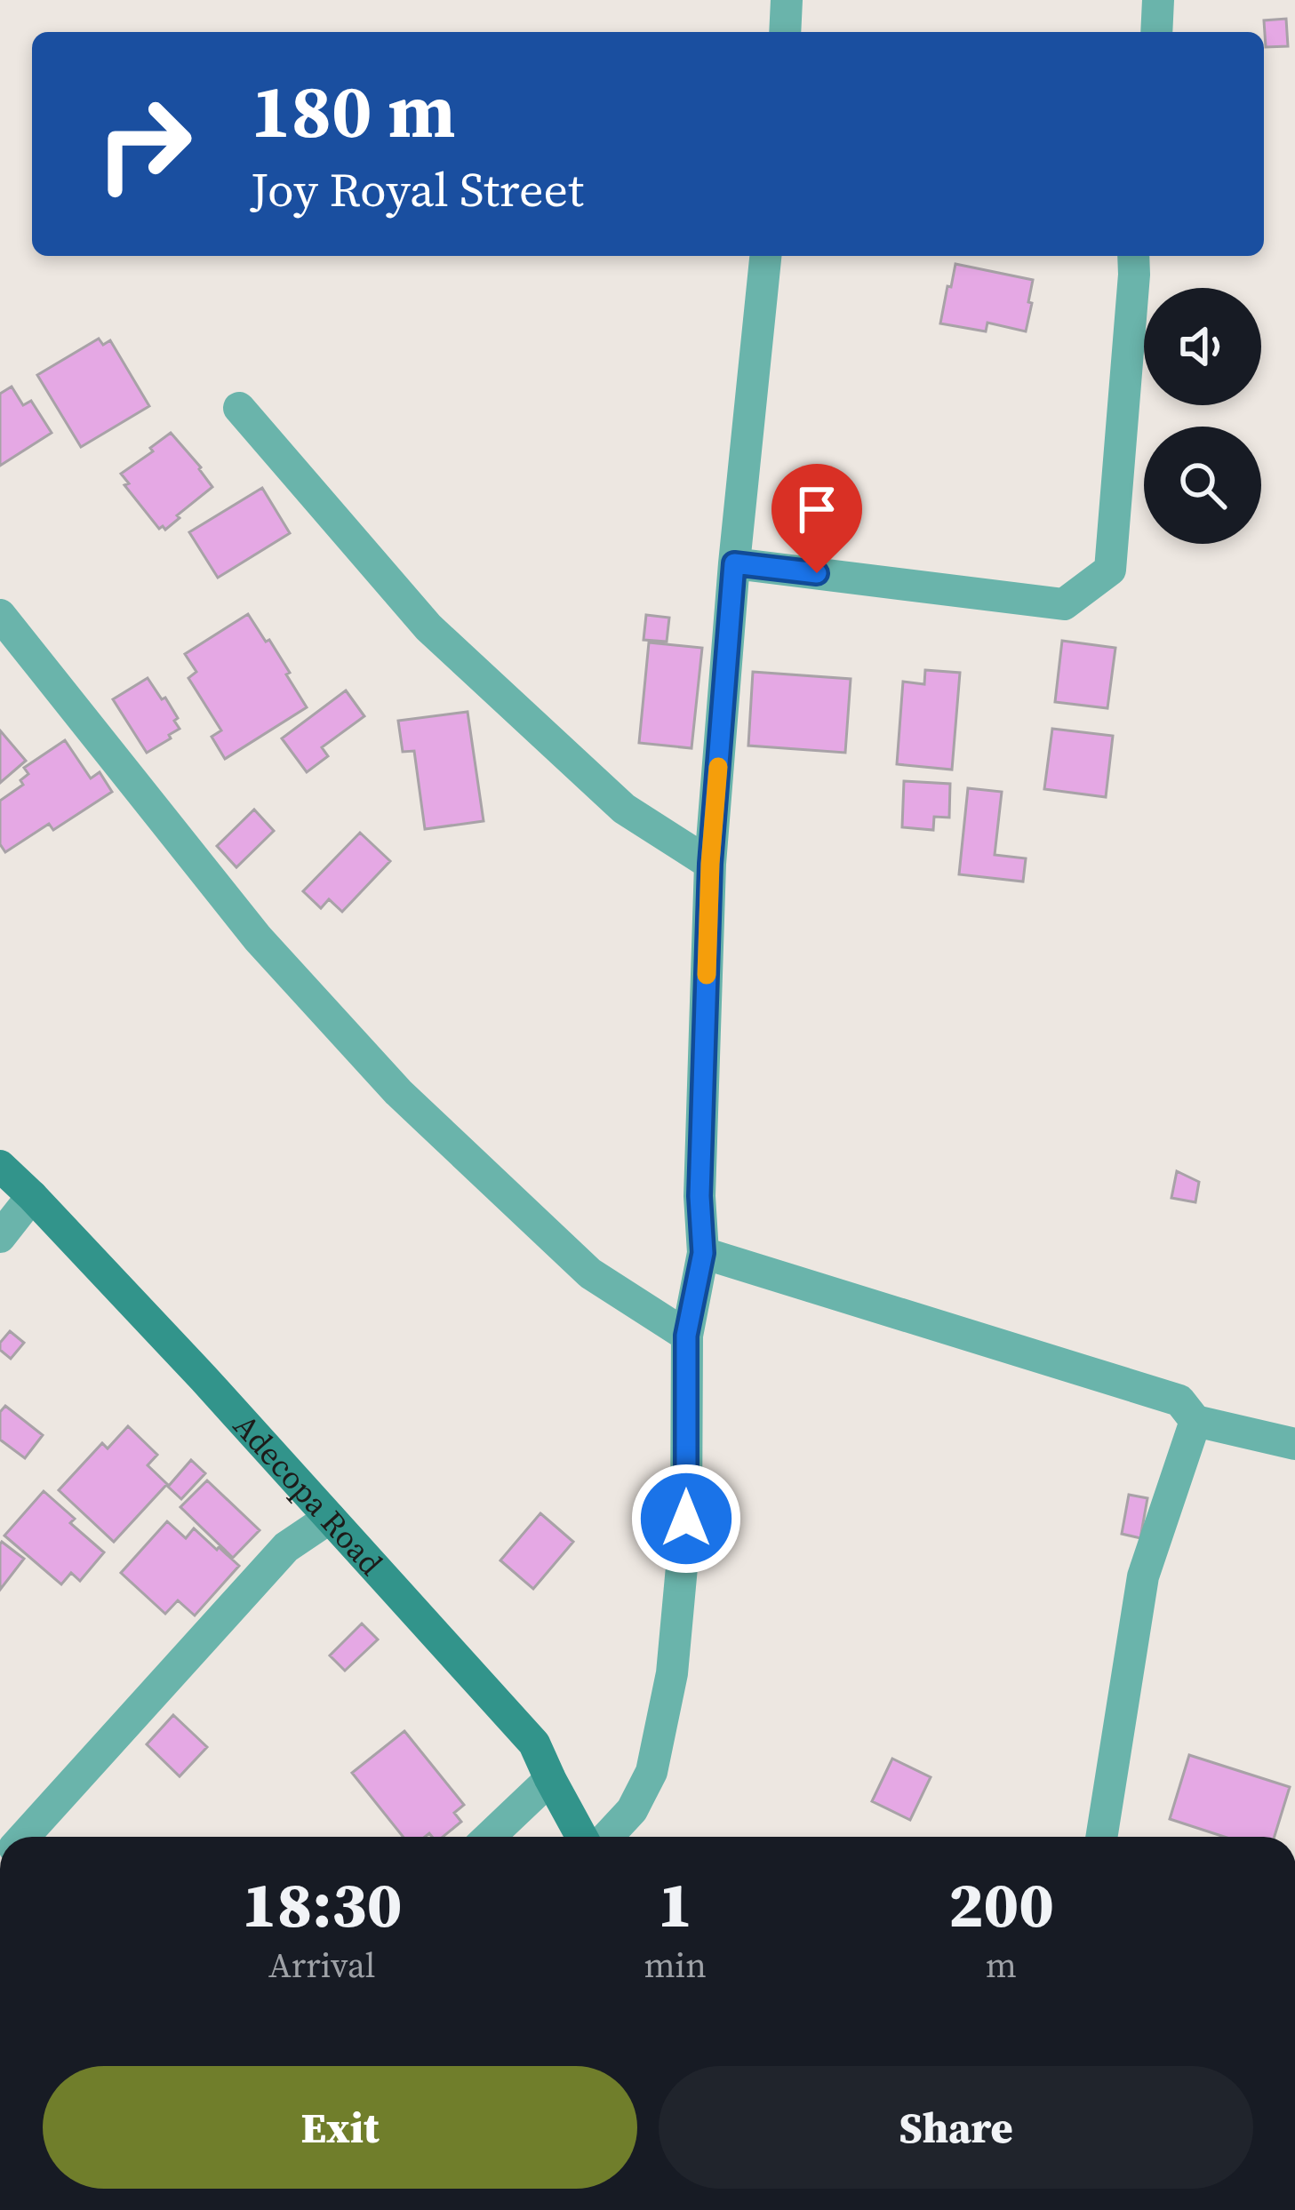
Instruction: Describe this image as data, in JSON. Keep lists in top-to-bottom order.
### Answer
{
  "streets": {
    "street": ["Adecopa Road"]
  },
  "page": {
    "turn": ["180 m", "Joy Royal Street"],
    "eta": [
      "18:30",
      "Arrival",
      "1",
      "min",
      "200",
      "m"
    ],
    "buttons": ["Exit", "Share"]
  }
}
